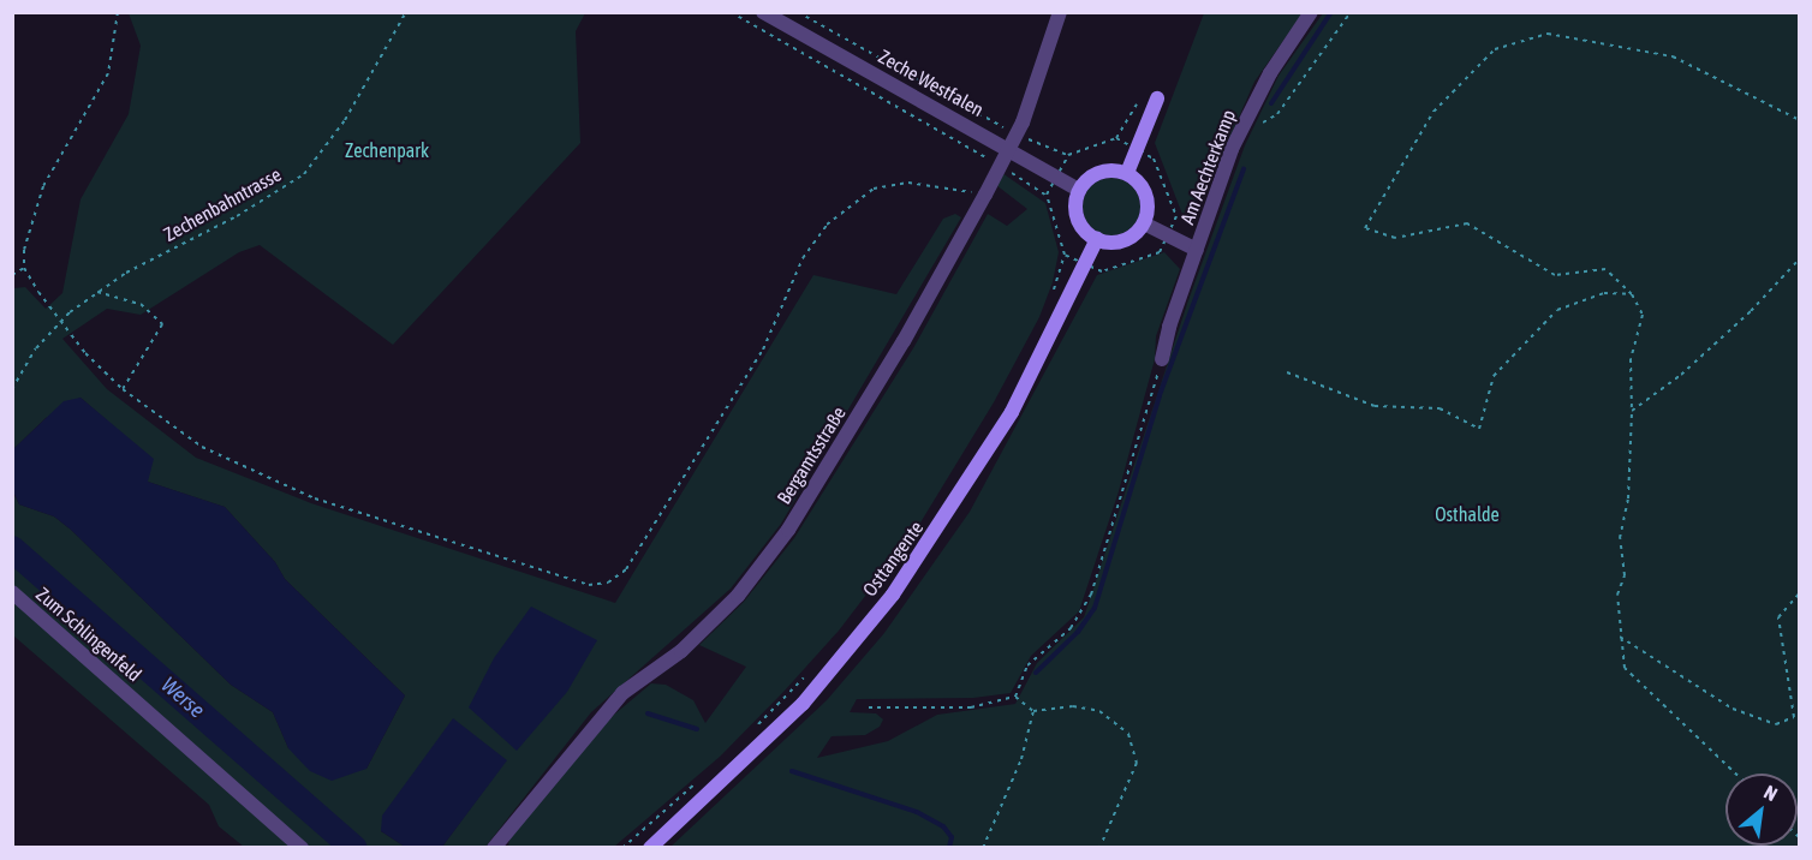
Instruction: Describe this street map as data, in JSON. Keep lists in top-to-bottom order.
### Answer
{
  "streets": {
    "street": [
      "Zeche Westfalen",
      "Am Aechterkamp",
      "Bergamtsstraße",
      "Osttangente",
      "Zum Schlingenfeld"
    ],
    "path": ["Zechenbahntrasse"]
  },
  "crossings": [
    ["Zeche Westfalen", "Am Aechterkamp"],
    ["Zeche Westfalen", "Bergamtsstraße"],
    ["Zeche Westfalen", "Osttangente"],
    ["Am Aechterkamp", "Osttangente"]
  ],
  "water": ["Werse"],
  "parks": ["Zechenpark", "Osthalde"],
  "north": "top right"
}
